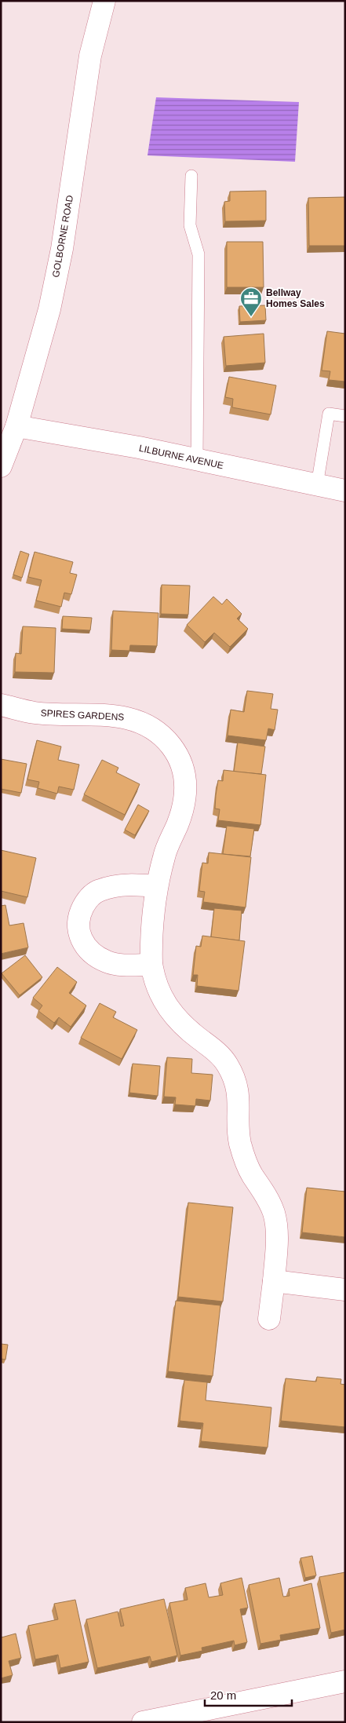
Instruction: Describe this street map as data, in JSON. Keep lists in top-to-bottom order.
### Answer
{
  "streets": {
    "street": ["GOLBORNE ROAD", "LILBURNE AVENUE", "SPIRES GARDENS"]
  },
  "crossings": [
    ["GOLBORNE ROAD", "LILBURNE AVENUE"]
  ],
  "places": {
    "office": ["Bellway Homes Sales"]
  },
  "scale_bar": "20 m"
}
